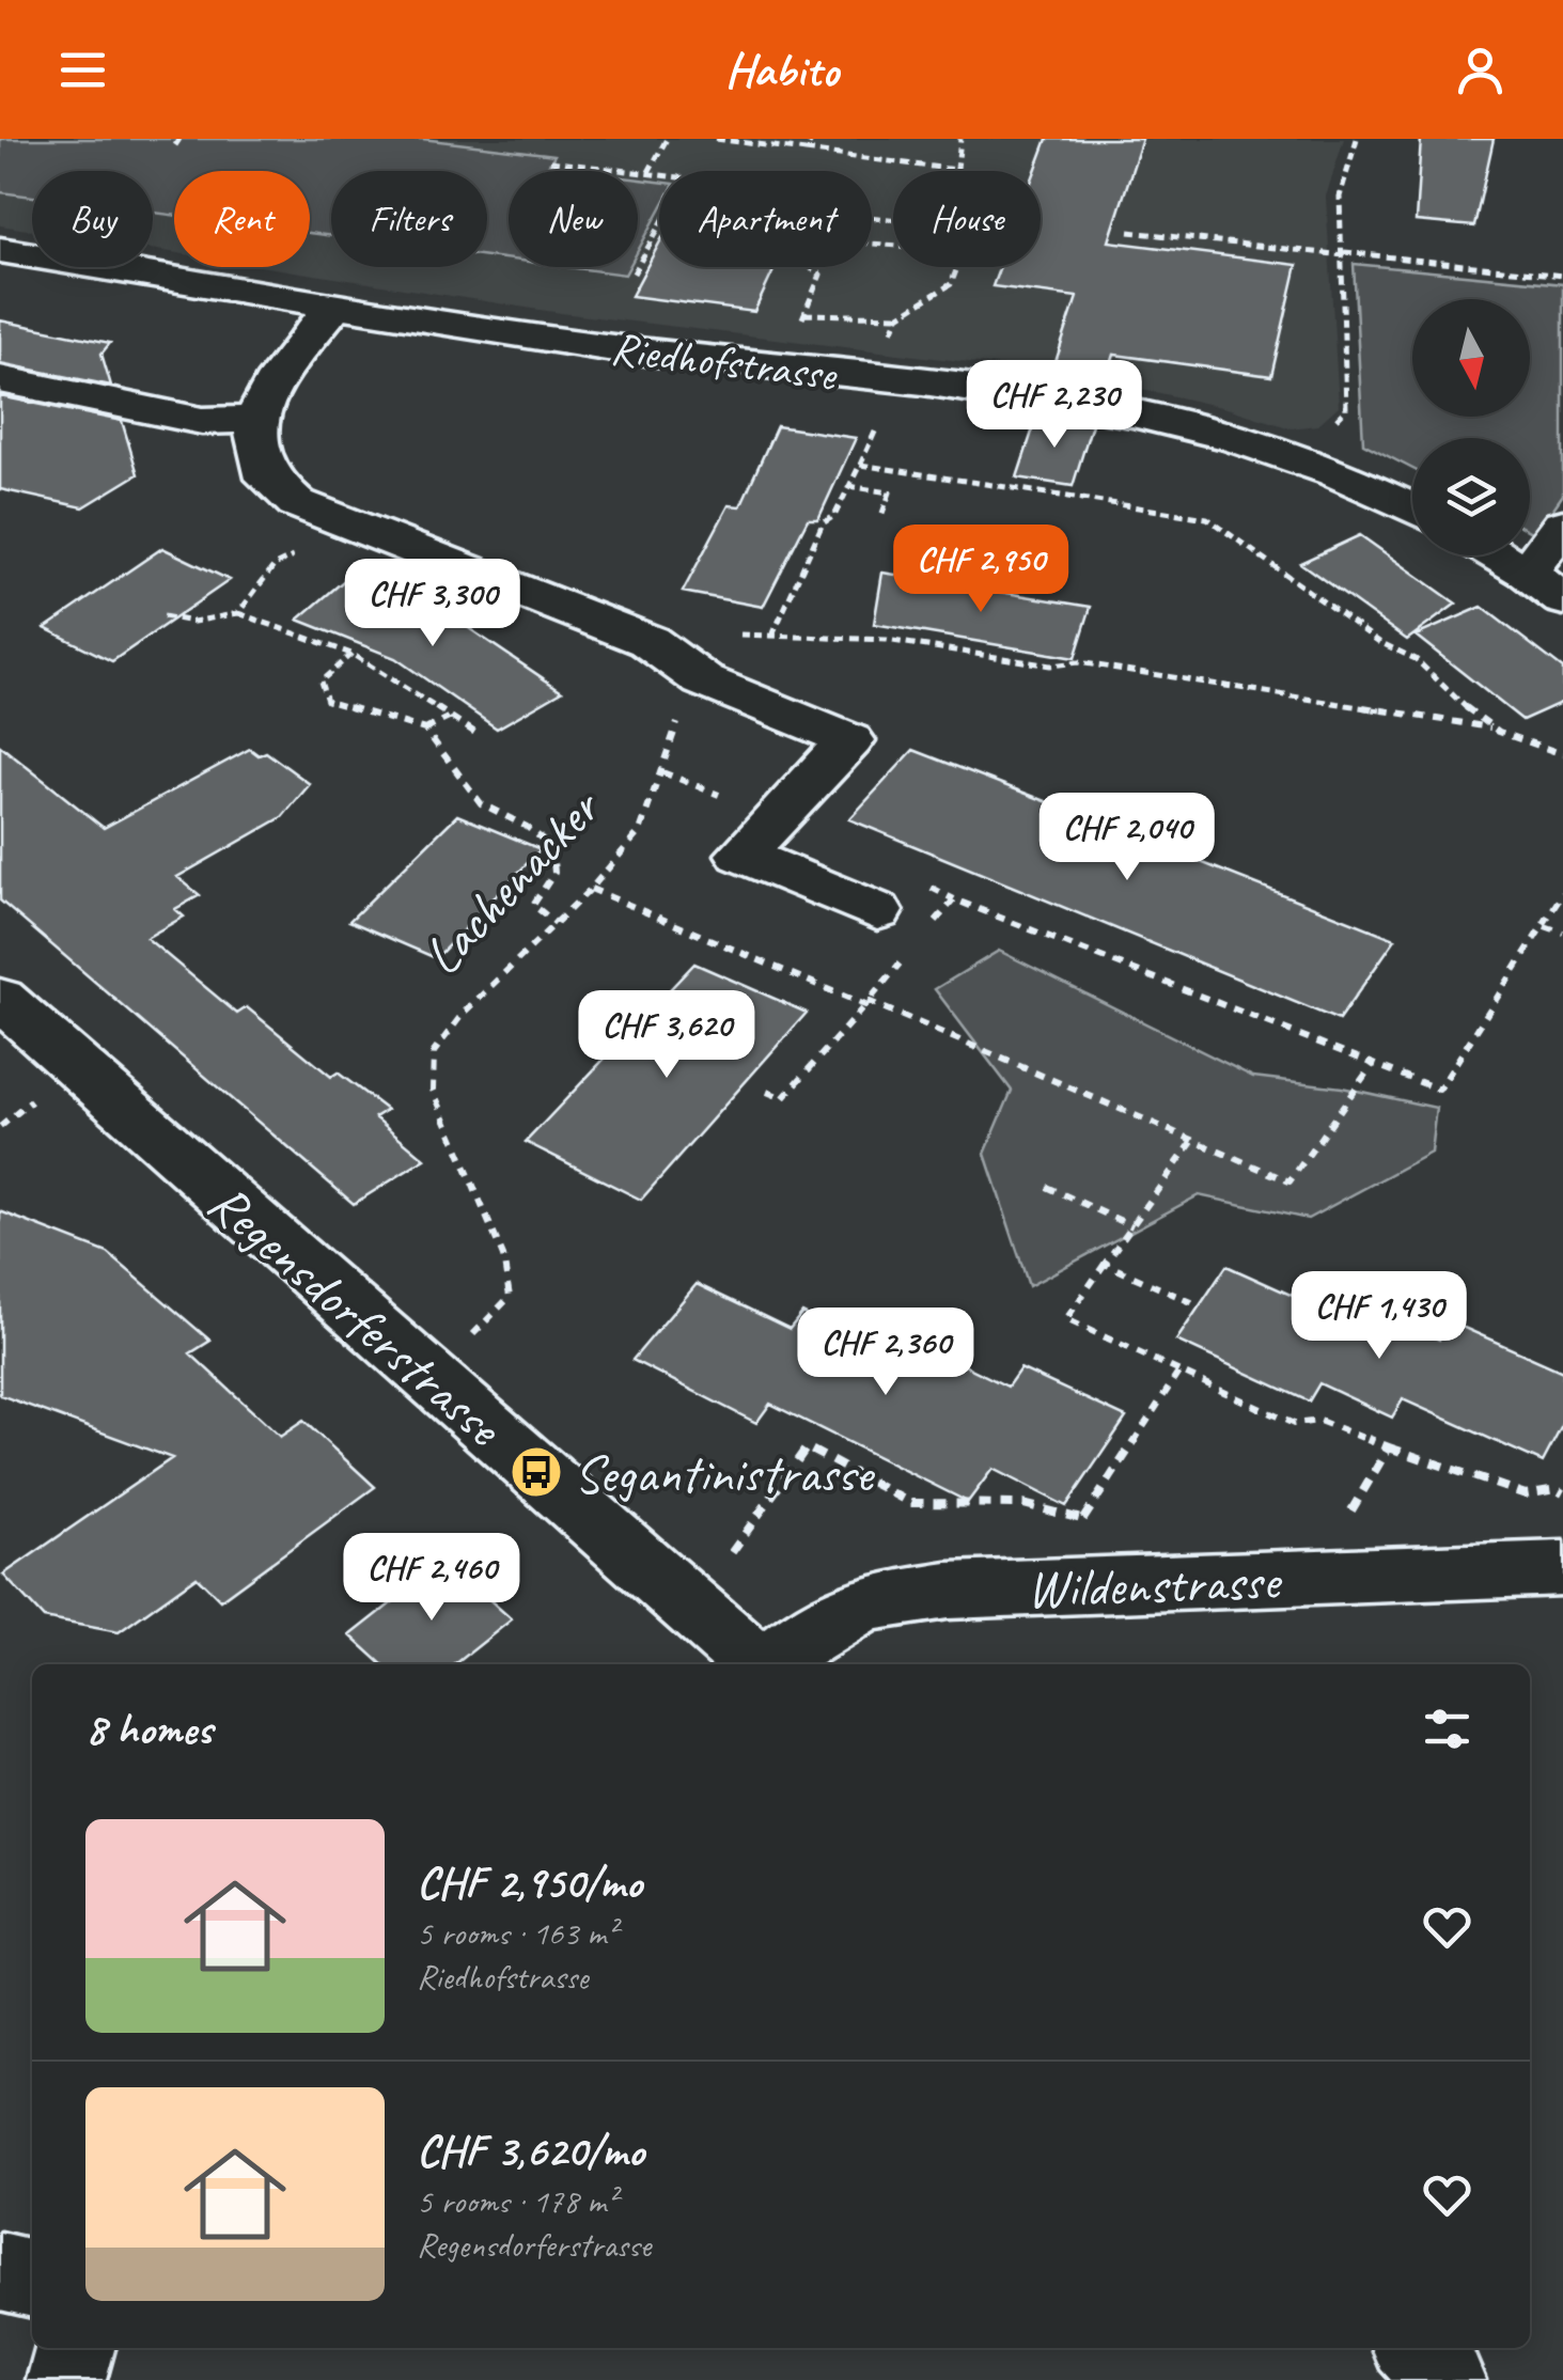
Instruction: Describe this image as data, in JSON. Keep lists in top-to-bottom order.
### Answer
{
  "streets": {
    "street": ["Riedhofstrasse", "Regensdorferstrasse", "Wildenstrasse"],
    "path": ["Lachenacker"]
  },
  "places": {
    "bus stop": ["Segantinistrasse"]
  },
  "north": "bottom",
  "page": {
    "header": "Habito",
    "chip": [
      "Buy",
      "Rent",
      "Filters",
      "New",
      "Apartment",
      "House"
    ],
    "price": [
      "CHF 2,230",
      "CHF 2,950",
      "CHF 3,300",
      "CHF 2,040",
      "CHF 3,620",
      "CHF 1,430",
      "CHF 2,360",
      "CHF 2,460"
    ],
    "heading": "8 homes",
    "list": [
      {
        "name": "CHF 2,950/mo",
        "note": "5 rooms · 163 m² · Riedhofstrasse"
      },
      {
        "name": "CHF 3,620/mo",
        "note": "5 rooms · 178 m² · Regensdorferstrasse"
      }
    ]
  }
}
